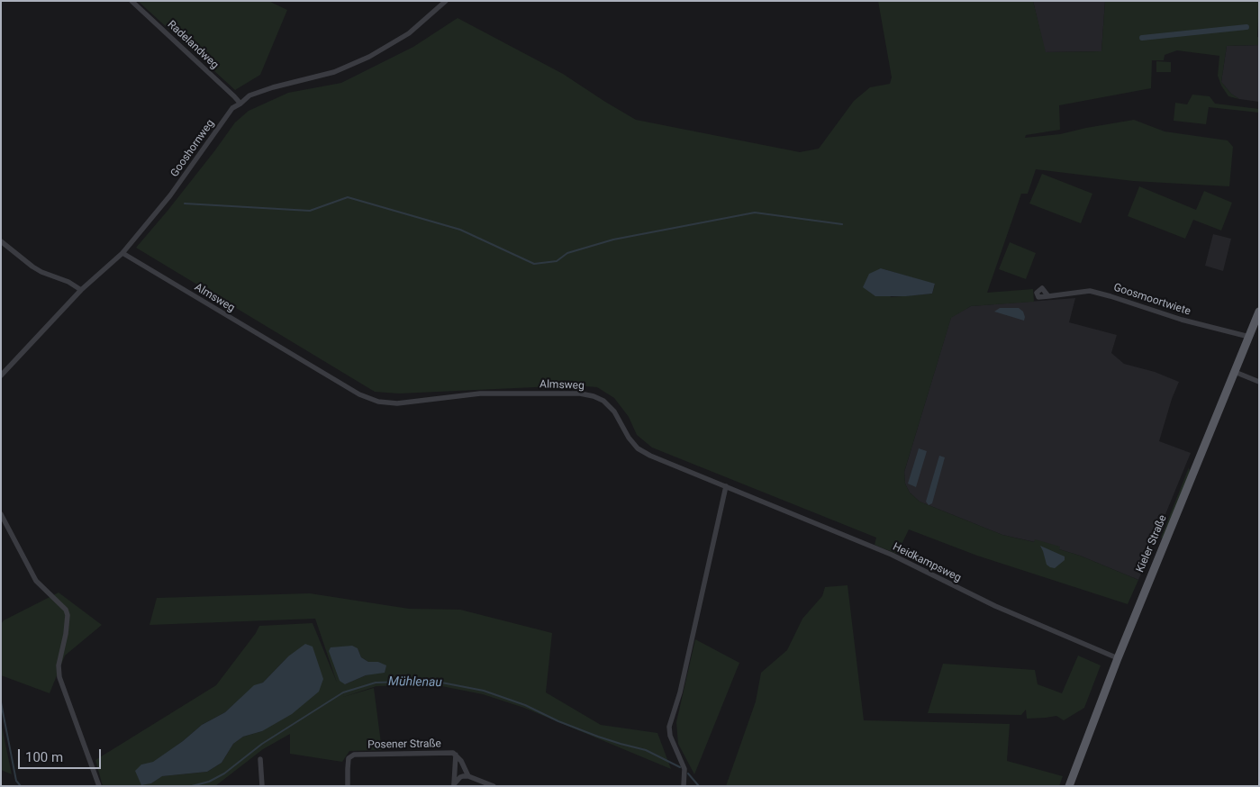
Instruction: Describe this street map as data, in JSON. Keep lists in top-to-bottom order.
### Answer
{
  "streets": {
    "main road": ["Kieler Straße"],
    "street": [
      "Radelandweg",
      "Gooshornweg",
      "Almsweg",
      "Goosmoortwiete",
      "Heidkampsweg",
      "Posener Straße"
    ]
  },
  "crossings": [
    ["Radelandweg", "Gooshornweg"],
    ["Gooshornweg", "Almsweg"],
    ["Almsweg", "Heidkampsweg"],
    ["Goosmoortwiete", "Kieler Straße"],
    ["Kieler Straße", "Heidkampsweg"]
  ],
  "water": ["Mühlenau"],
  "scale_bar": "100 m"
}
